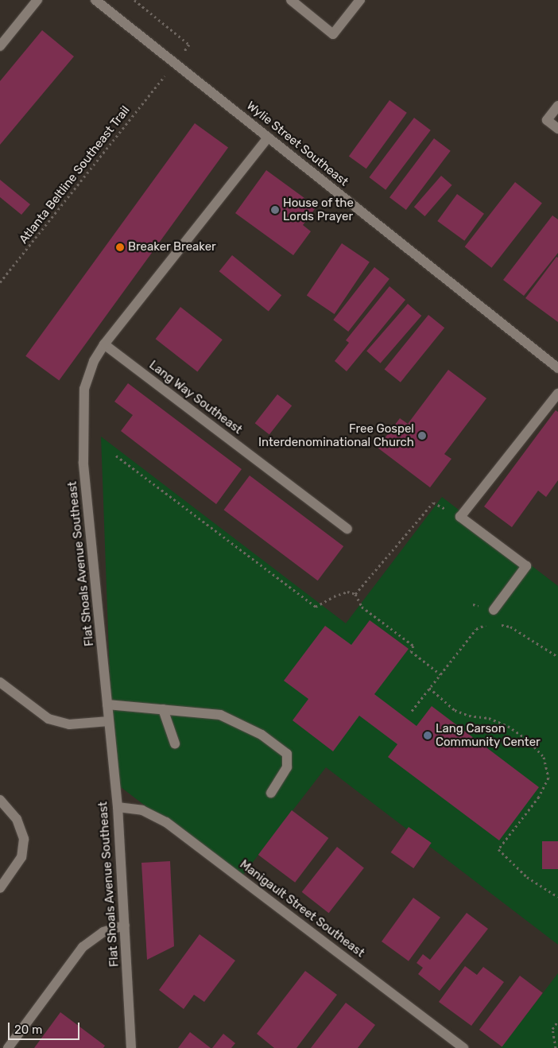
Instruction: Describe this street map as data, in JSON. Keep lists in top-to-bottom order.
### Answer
{
  "streets": {
    "street": [
      "Wylie Street Southeast",
      "Lang Way Southeast",
      "Flat Shoals Avenue Southeast",
      "Manigault Street Southeast"
    ],
    "path": ["Atlanta Beltline Southeast Trail"]
  },
  "crossings": [
    ["Wylie Street Southeast", "Flat Shoals Avenue Southeast"],
    ["Lang Way Southeast", "Flat Shoals Avenue Southeast"],
    ["Flat Shoals Avenue Southeast", "Manigault Street Southeast"]
  ],
  "places": [
    "House of the Lords Prayer",
    "Breaker Breaker",
    "Free Gospel Interdenominational Church",
    "Lang Carson Community Center"
  ],
  "scale_bar": "20 m"
}
